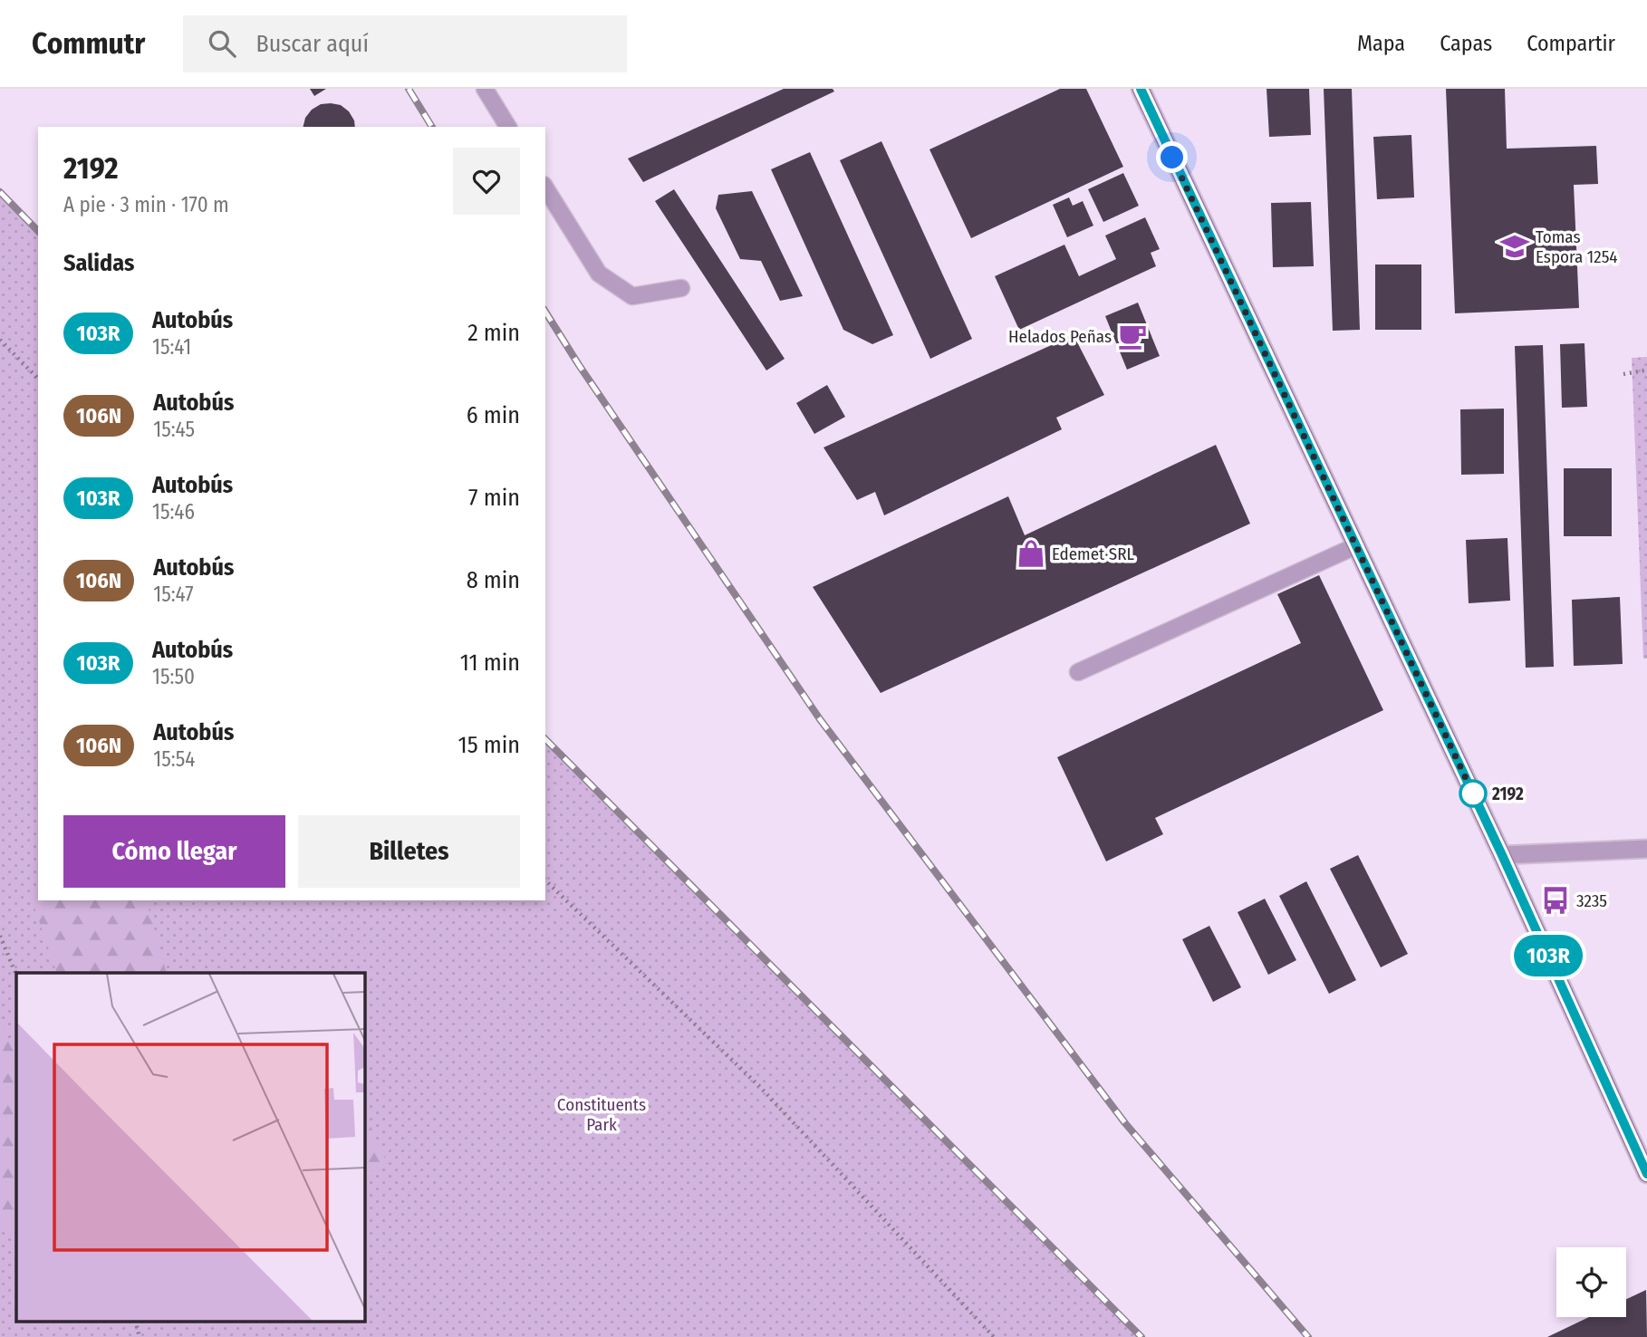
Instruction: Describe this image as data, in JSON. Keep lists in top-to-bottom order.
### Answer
{
  "parks": ["Constituents Park"],
  "places": {
    "school or university": ["Tomas Espora 1254"],
    "cafe": ["Helados Peñas"],
    "shop": ["Edemet SRL"],
    "other": ["2192"],
    "bus stop": ["3235"]
  },
  "lines": ["bus line 103R"],
  "page": {
    "header": "Commutr",
    "search": "Buscar aquí",
    "nav": ["Mapa", "Capas", "Compartir"],
    "on_map": "103R",
    "heading": [
      ["2192", "A pie · 3 min · 170 m"],
      "Salidas"
    ],
    "list": [
      {
        "mark": "103R",
        "name": "Autobús",
        "note": "15:41",
        "value": "2 min"
      },
      {
        "mark": "106N",
        "name": "Autobús",
        "note": "15:45",
        "value": "6 min"
      },
      {
        "mark": "103R",
        "name": "Autobús",
        "note": "15:46",
        "value": "7 min"
      },
      {
        "mark": "106N",
        "name": "Autobús",
        "note": "15:47",
        "value": "8 min"
      },
      {
        "mark": "103R",
        "name": "Autobús",
        "note": "15:50",
        "value": "11 min"
      },
      {
        "mark": "106N",
        "name": "Autobús",
        "note": "15:54",
        "value": "15 min"
      }
    ],
    "buttons": ["Cómo llegar", "Billetes"]
  }
}
